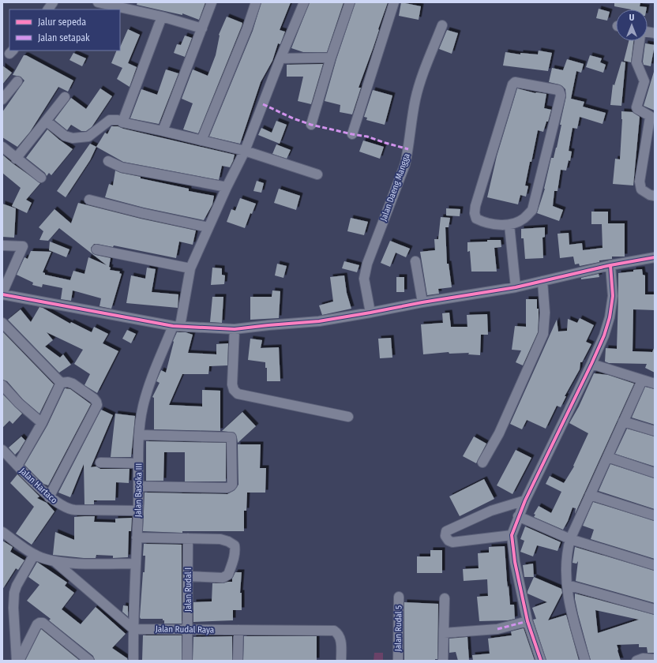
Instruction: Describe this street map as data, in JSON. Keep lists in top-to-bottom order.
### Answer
{
  "streets": {
    "street": [
      "Jalan Daeng Mangga",
      "Jalan Hartaco",
      "Jalan Basoka III",
      "Jalan Rudal I",
      "Jalan Rudal 5",
      "Jalan Rudal Raya"
    ]
  },
  "crossings": [
    ["Jalan Hartaco", "Jalan Basoka III"],
    ["Jalan Basoka III", "Jalan Rudal Raya"],
    ["Jalan Rudal I", "Jalan Rudal Raya"]
  ],
  "legend": ["Jalur sepeda", "Jalan setapak"],
  "north": "top"
}
